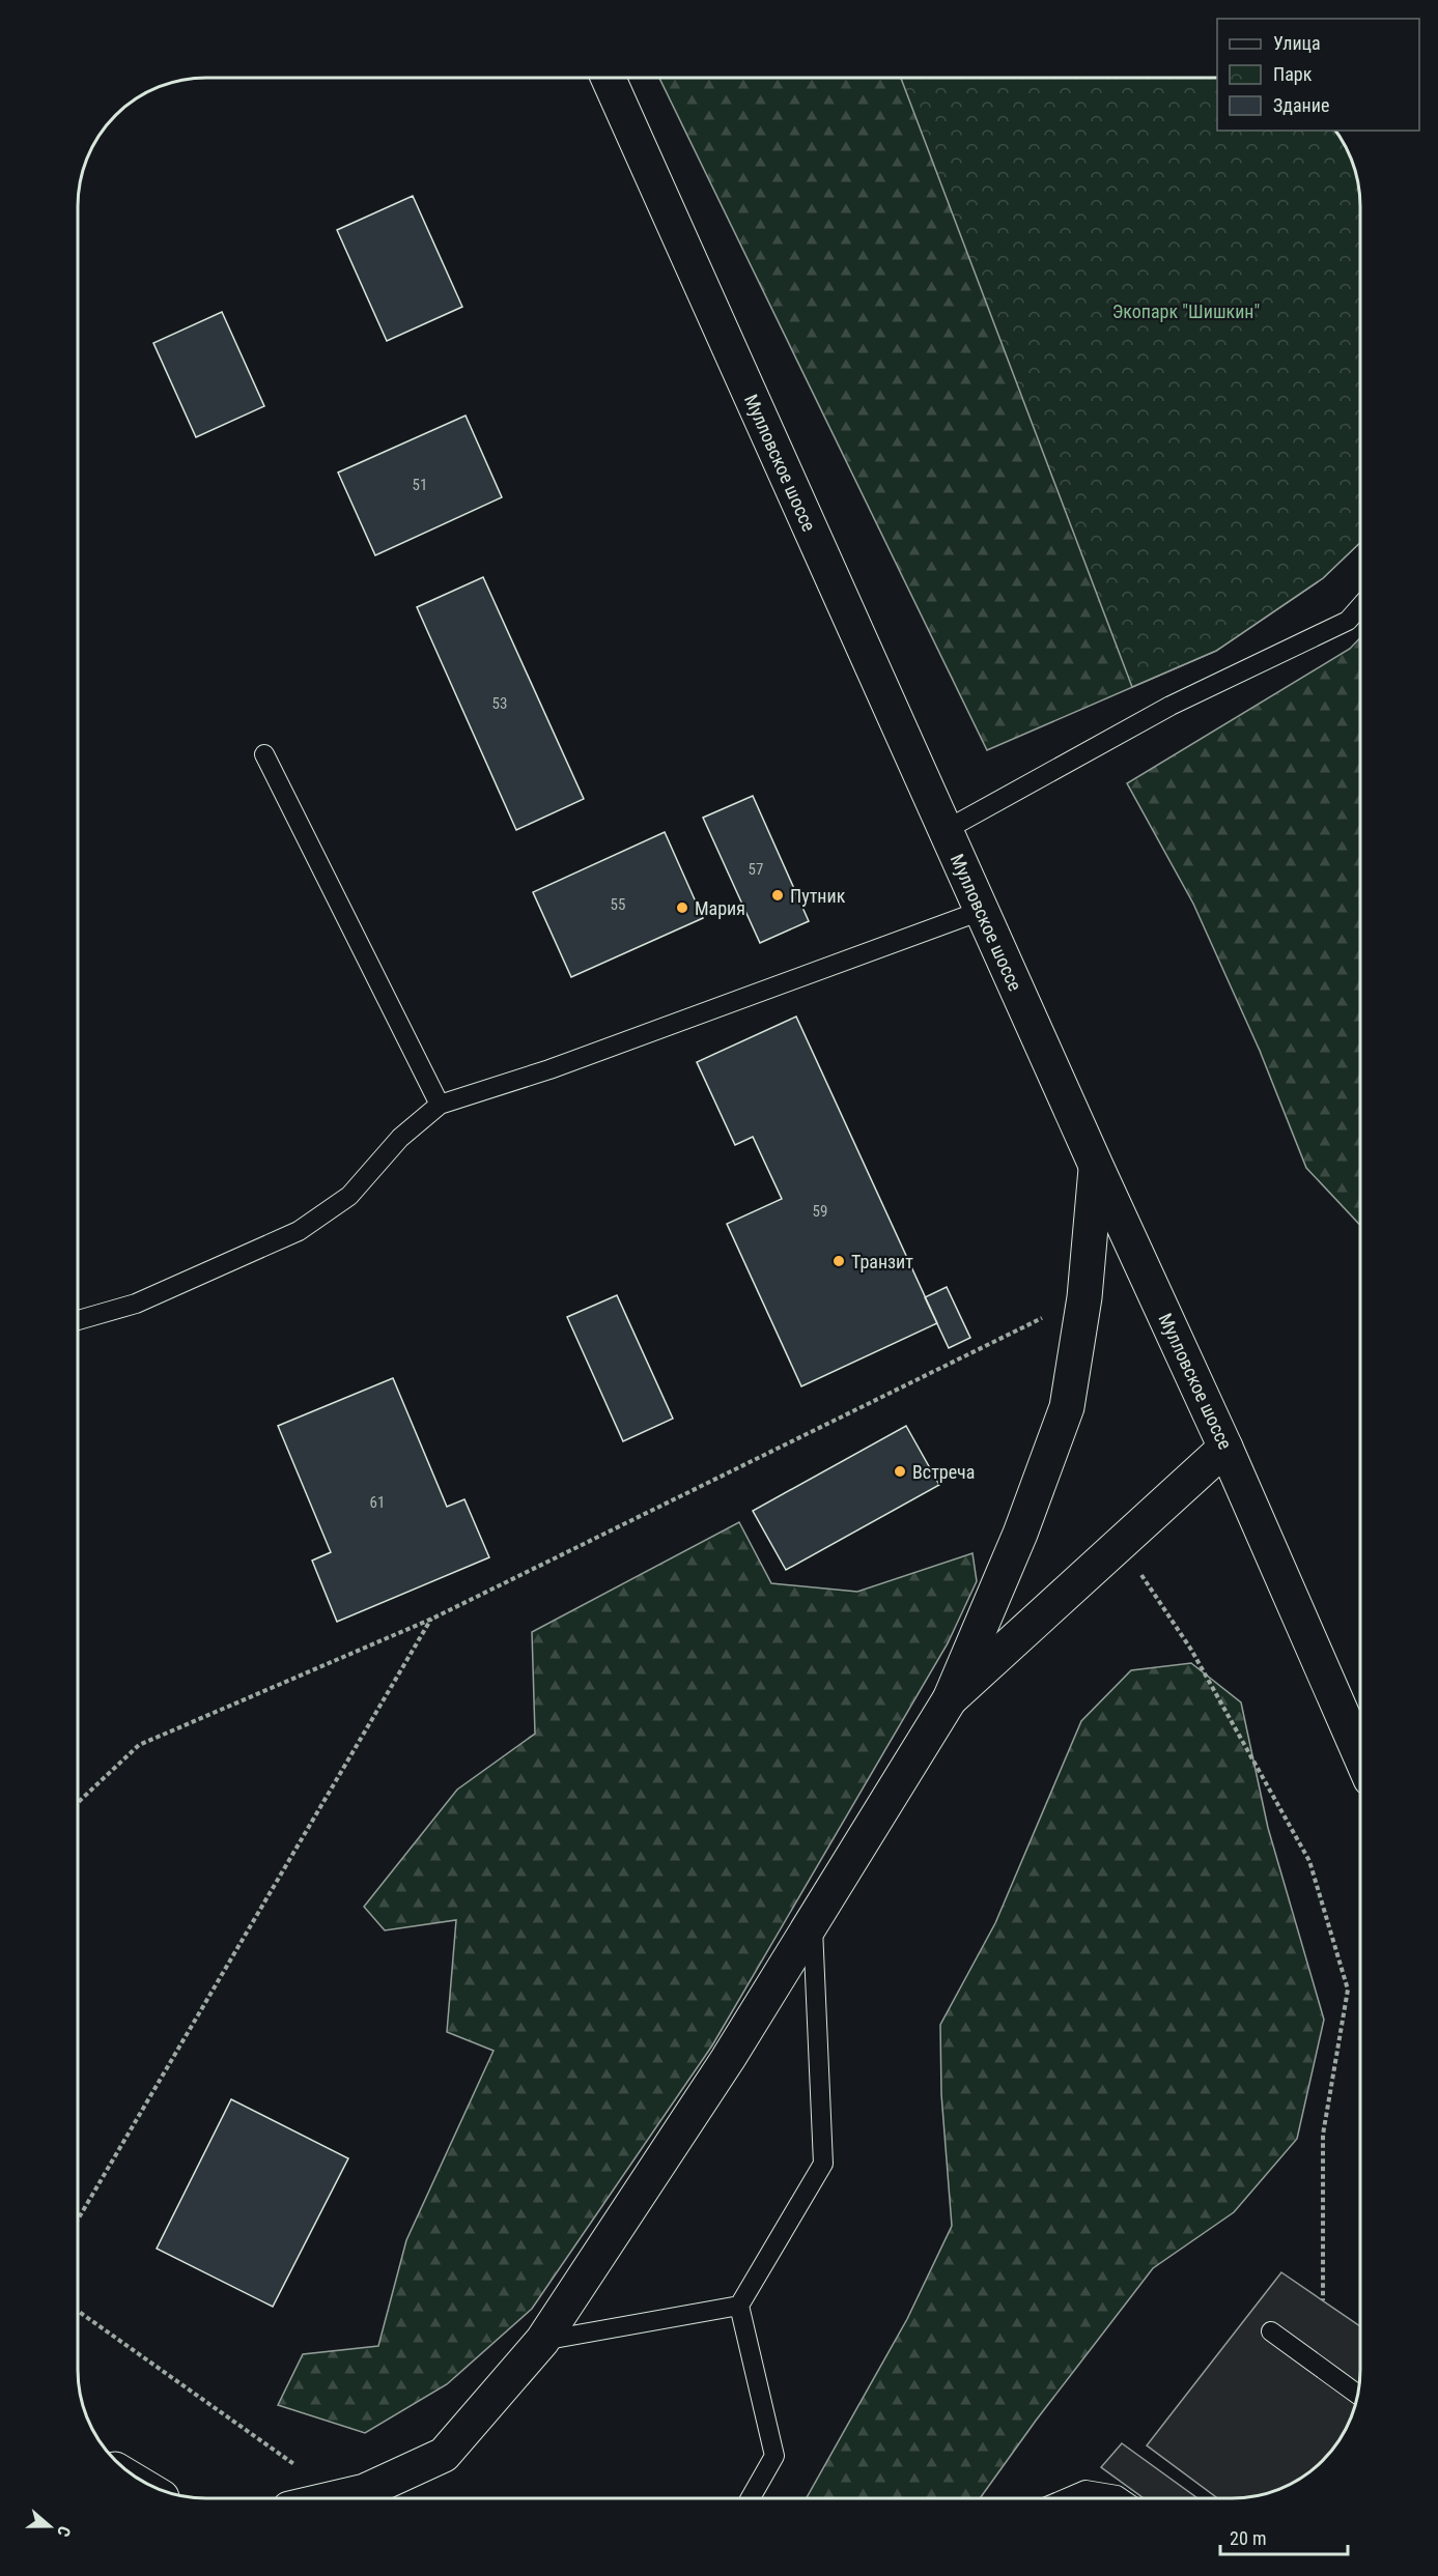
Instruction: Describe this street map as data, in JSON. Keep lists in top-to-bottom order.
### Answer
{
  "streets": {
    "main road": ["Мулловское шоссе"]
  },
  "parks": ["Экопарк \"Шишкин\""],
  "places": [
    "Путник",
    "Мария",
    "Транзит",
    "Встреча"
  ],
  "house_numbers": [
    "51",
    "53",
    "57",
    "55",
    "59",
    "61"
  ],
  "legend": ["Улица", "Парк", "Здание"],
  "scale_bar": "20 m",
  "north": "right"
}
